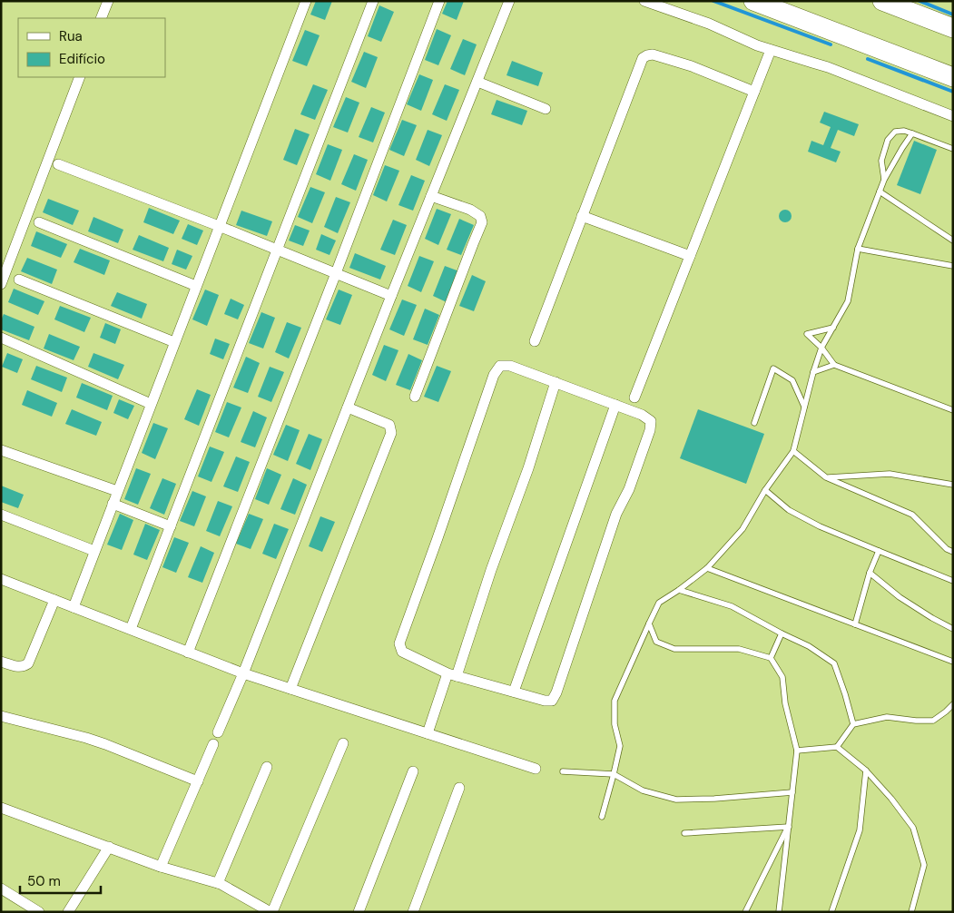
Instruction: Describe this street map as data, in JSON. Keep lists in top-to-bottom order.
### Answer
{
  "legend": ["Rua", "Edifício"],
  "scale_bar": "50 m"
}
